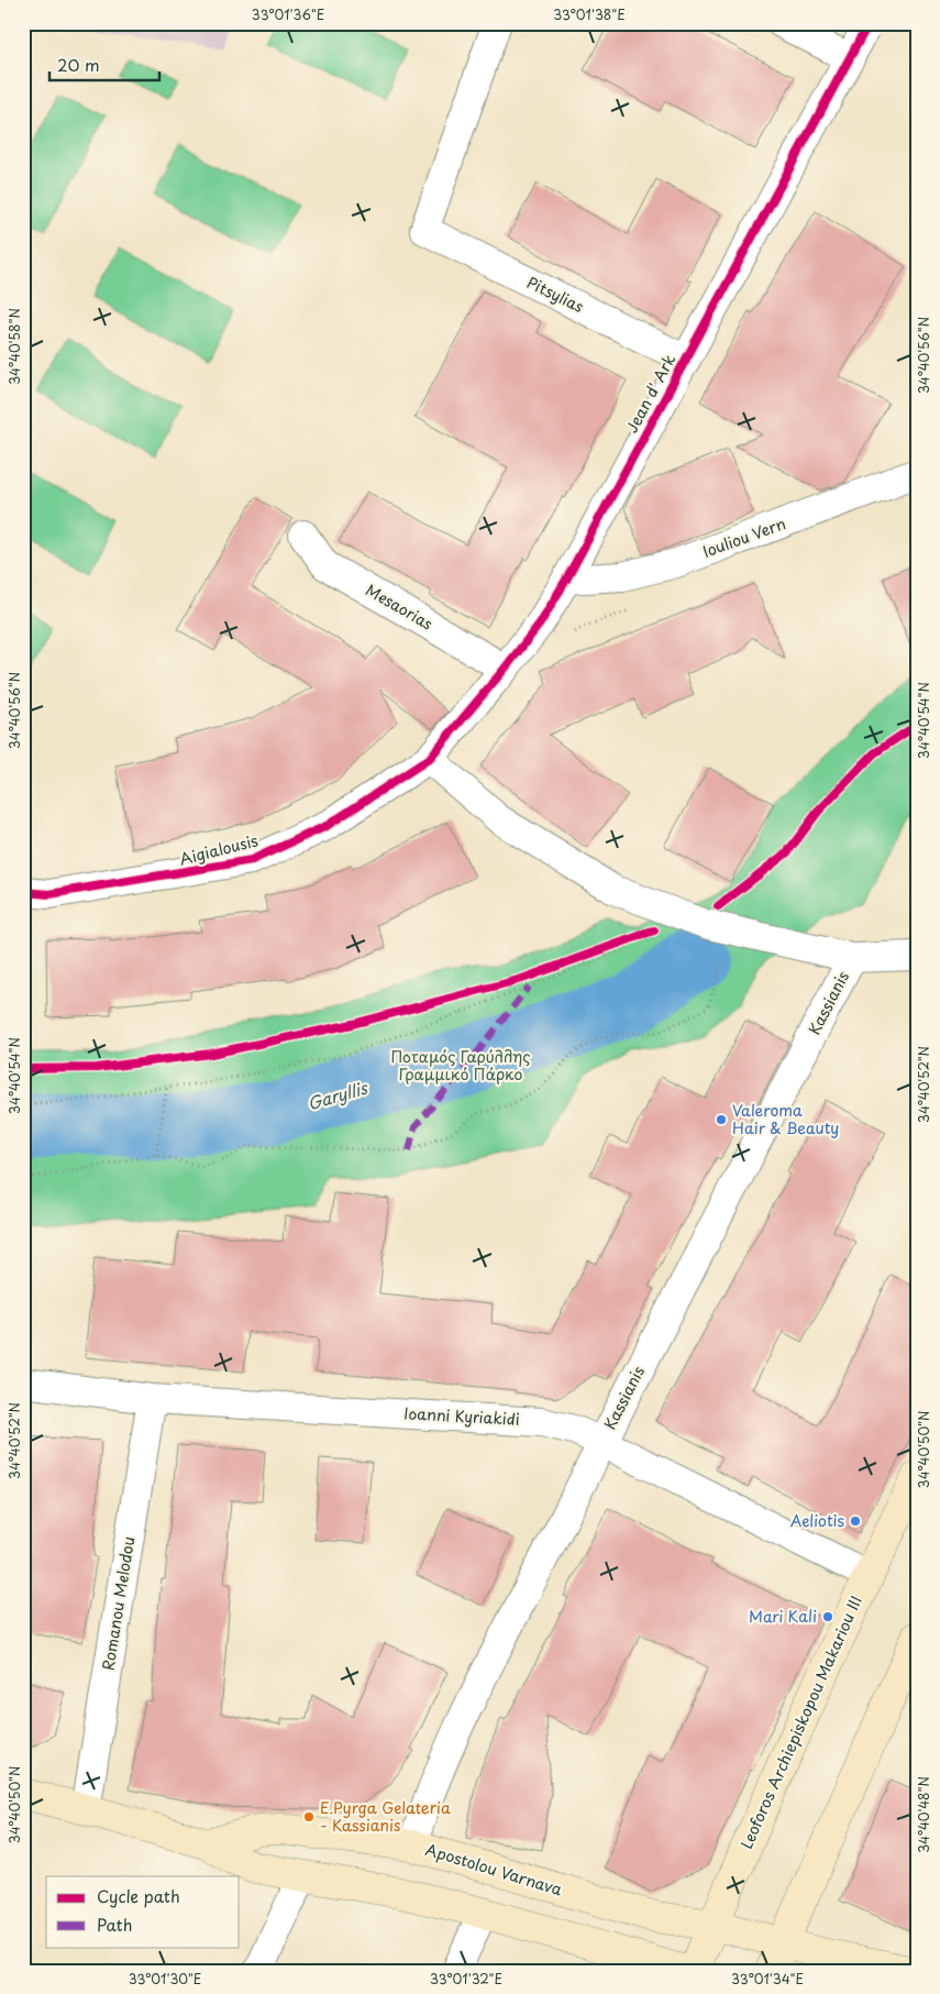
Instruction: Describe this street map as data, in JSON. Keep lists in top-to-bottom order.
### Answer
{
  "streets": {
    "main road": ["Leoforos Archiepiskopou Makariou III", "Apostolou Varnava"],
    "street": [
      "Pitsylias",
      "Jean d' Ark",
      "Iouliou Vern",
      "Mesaorias",
      "Aigialousis",
      "Kassianis",
      "Ioanni Kyriakidi",
      "Romanou Melodou"
    ]
  },
  "crossings": [
    ["Pitsylias", "Jean d' Ark"],
    ["Jean d' Ark", "Iouliou Vern"],
    ["Jean d' Ark", "Mesaorias"],
    ["Jean d' Ark", "Aigialousis"],
    ["Jean d' Ark", "Kassianis"],
    ["Aigialousis", "Kassianis"],
    ["Kassianis", "Ioanni Kyriakidi"],
    ["Kassianis", "Apostolou Varnava"],
    ["Ioanni Kyriakidi", "Romanou Melodou"],
    ["Ioanni Kyriakidi", "Leoforos Archiepiskopou Makariou III"],
    ["Leoforos Archiepiskopou Makariou III", "Apostolou Varnava"]
  ],
  "water": ["Garyllis"],
  "parks": ["Ποταμός Γαρύλλης Γραμμικό Πάρκο"],
  "places": [
    "Valeroma Hair & Beauty",
    "Aeliotis",
    "Mari Kali",
    "E.Pyrga Gelateria - Kassianis"
  ],
  "legend": ["Cycle path", "Path"],
  "scale_bar": "20 m",
  "coordinates": [
    "33°01'36\"E",
    "33°01'38\"E",
    "34°40'58\"N",
    "34°40'56\"N",
    "34°40'54\"N",
    "34°40'52\"N",
    "34°40'50\"N",
    "34°40'48\"N",
    "33°01'30\"E",
    "33°01'32\"E",
    "33°01'34\"E"
  ]
}
